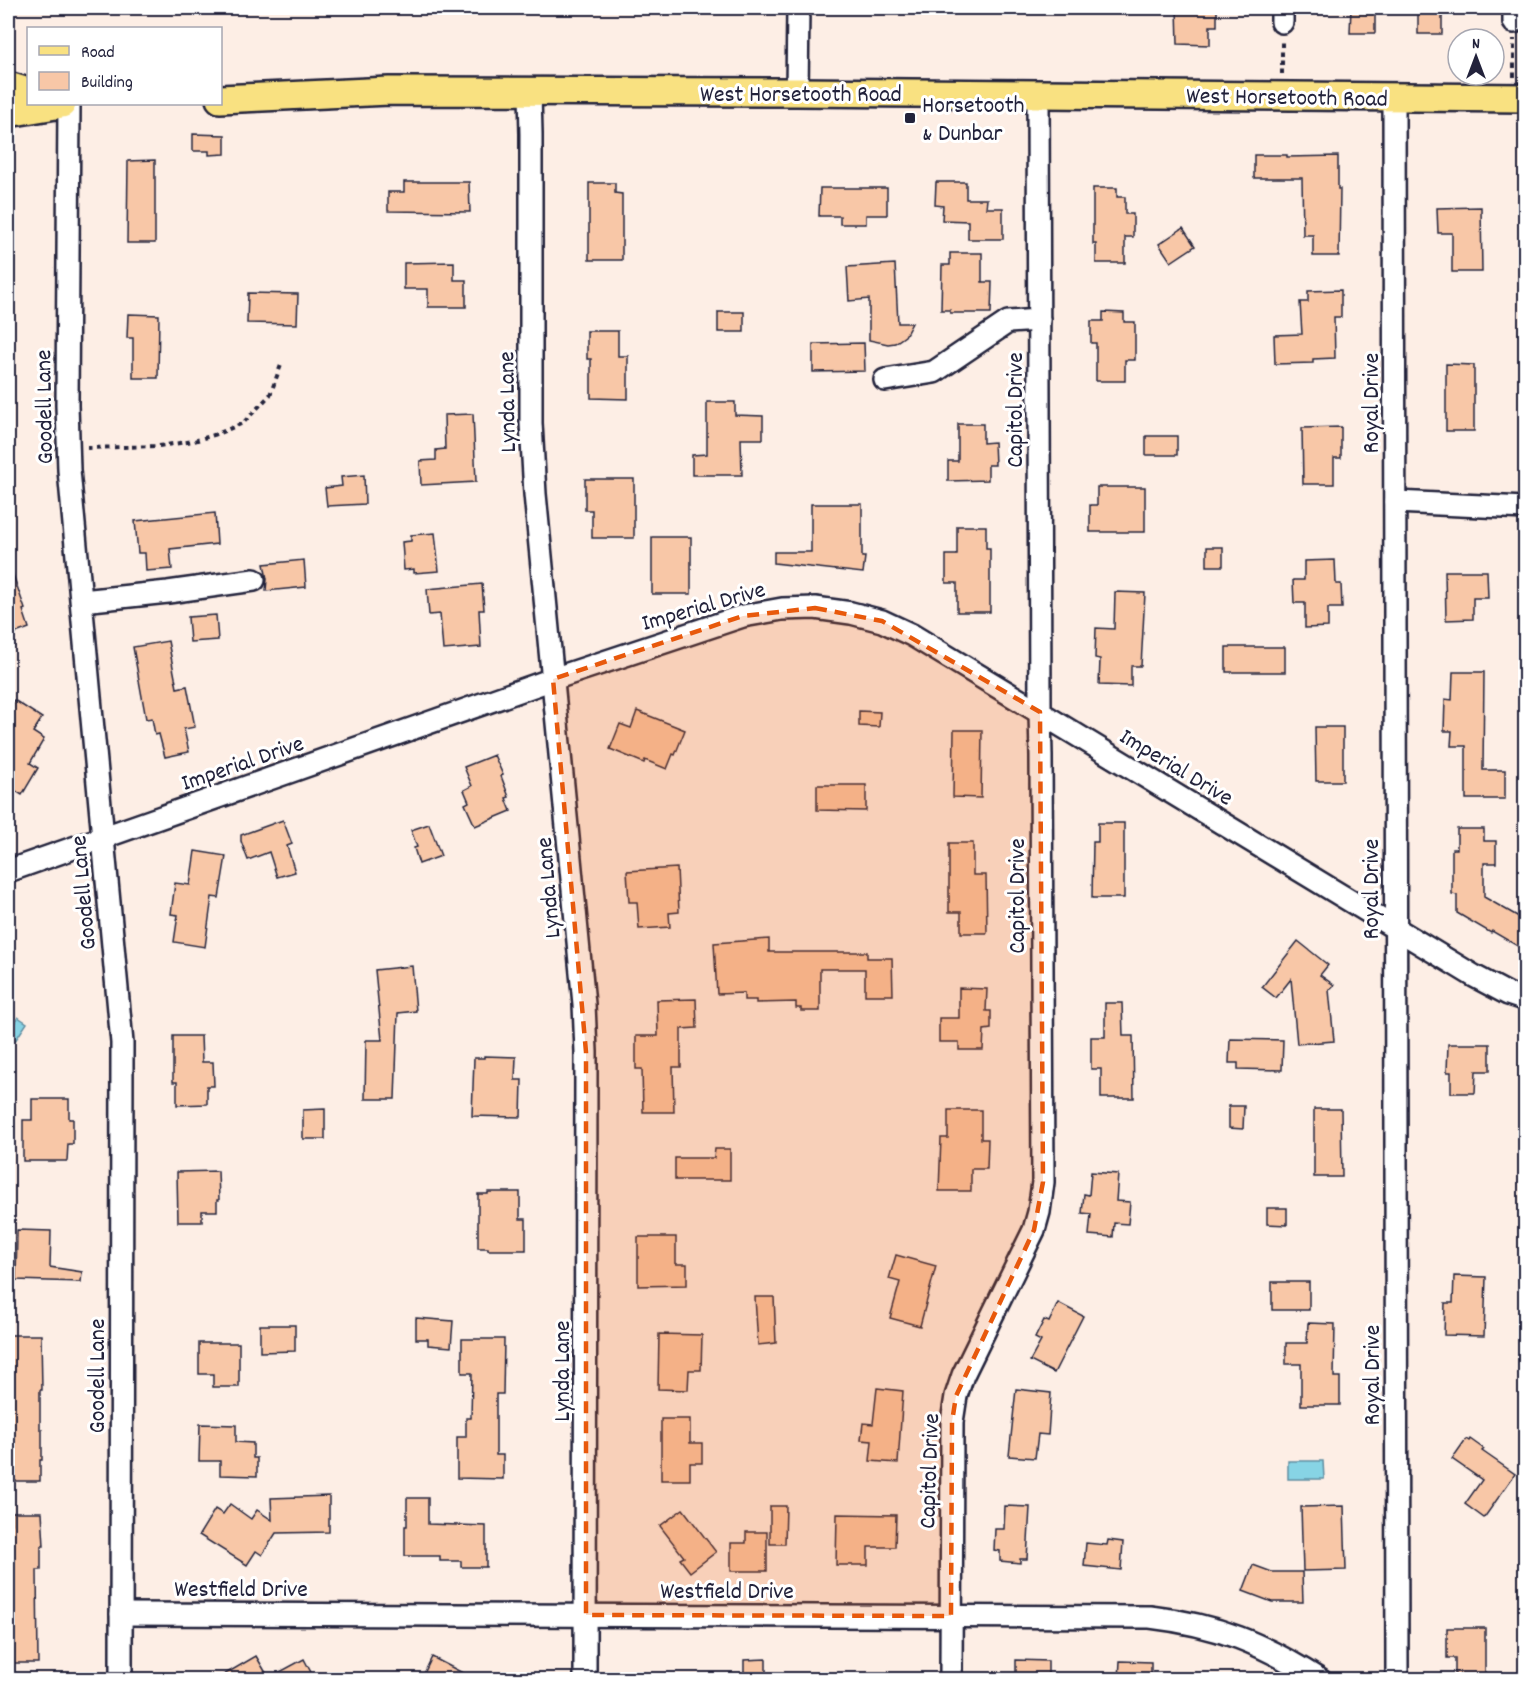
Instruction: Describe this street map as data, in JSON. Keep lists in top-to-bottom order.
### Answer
{
  "streets": {
    "main road": ["West Horsetooth Road"],
    "street": [
      "Lynda Lane",
      "Royal Drive",
      "Goodell Lane",
      "Capitol Drive",
      "Imperial Drive",
      "Westfield Drive"
    ]
  },
  "crossings": [
    ["West Horsetooth Road", "Lynda Lane"],
    ["West Horsetooth Road", "Royal Drive"],
    ["West Horsetooth Road", "Capitol Drive"],
    ["Lynda Lane", "Imperial Drive"],
    ["Lynda Lane", "Westfield Drive"],
    ["Royal Drive", "Imperial Drive"],
    ["Goodell Lane", "Imperial Drive"],
    ["Goodell Lane", "Westfield Drive"],
    ["Capitol Drive", "Imperial Drive"],
    ["Capitol Drive", "Westfield Drive"]
  ],
  "places": {
    "transit": ["Horsetooth & Dunbar"]
  },
  "legend": ["Road", "Building"],
  "north": "top"
}
